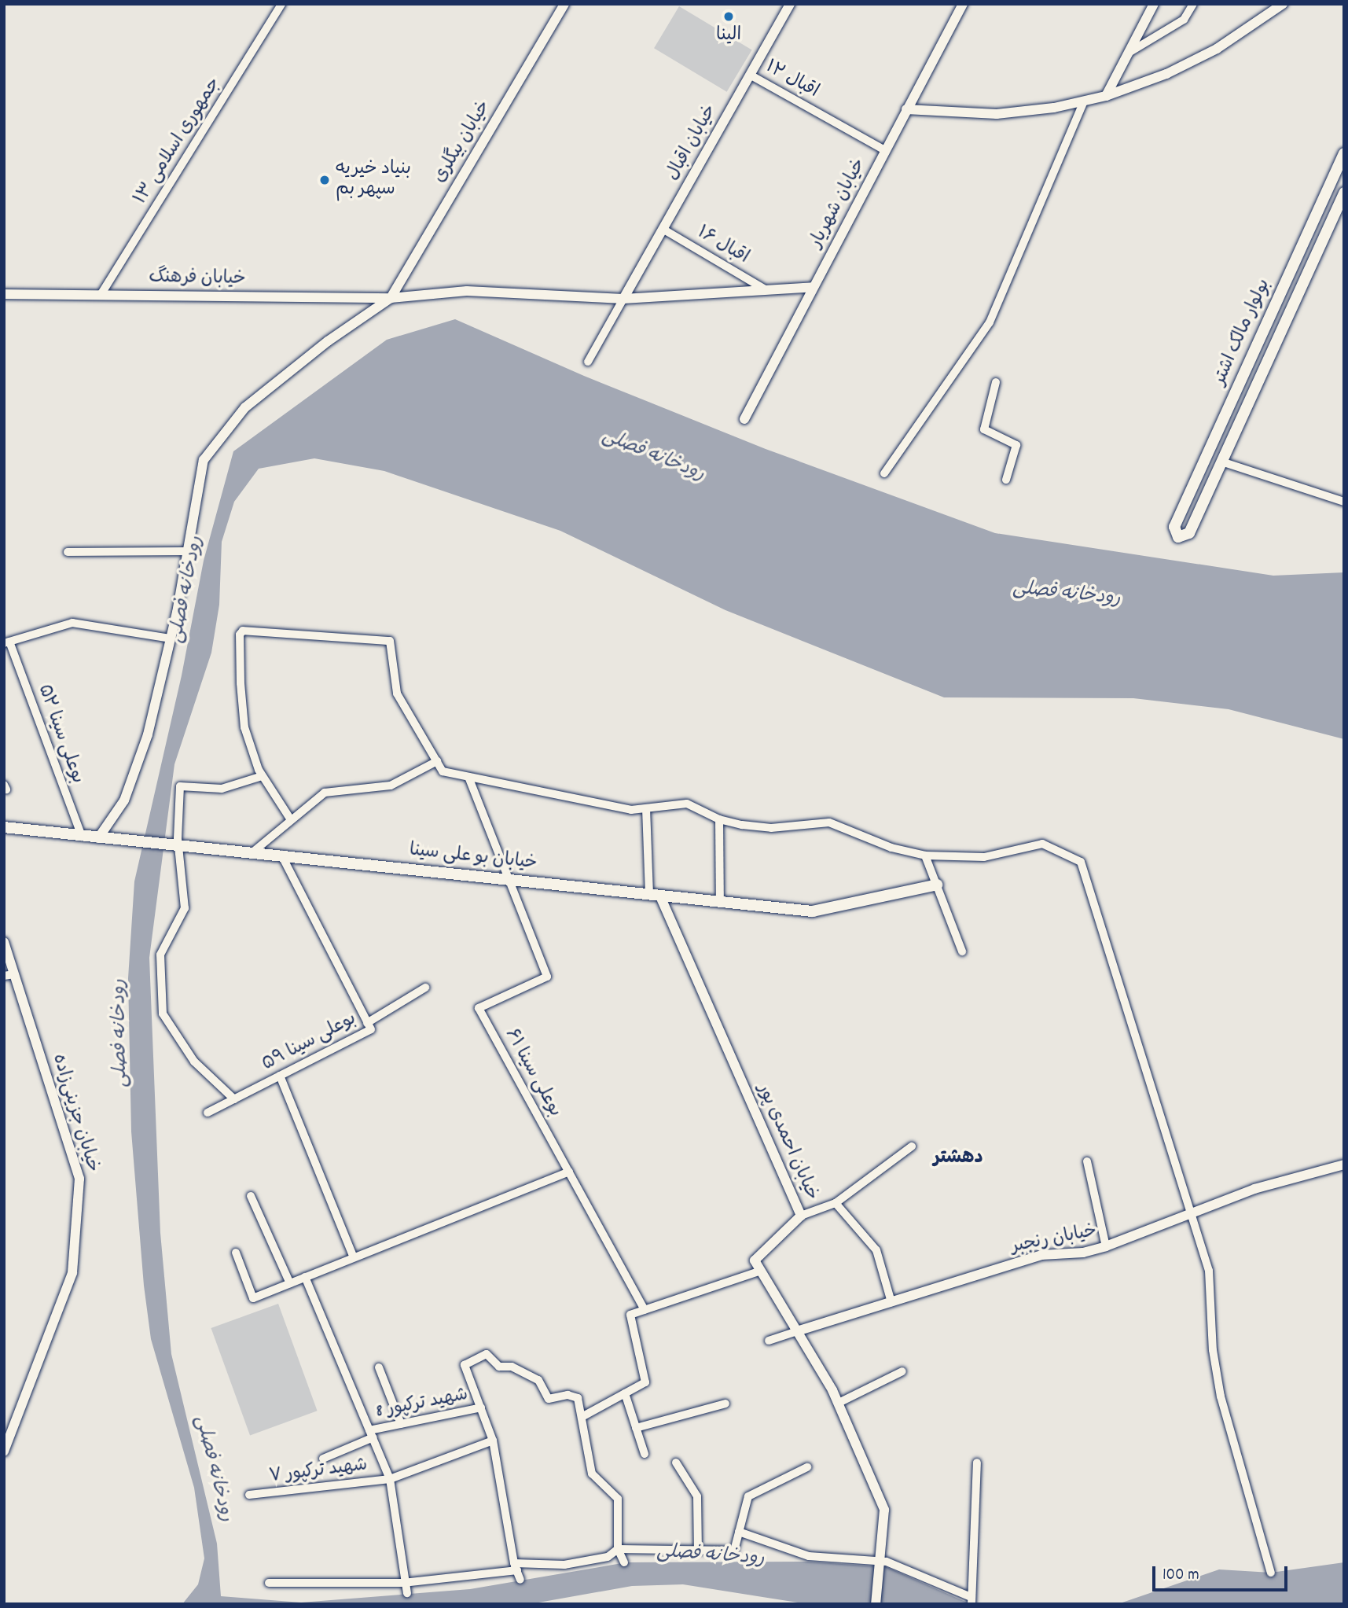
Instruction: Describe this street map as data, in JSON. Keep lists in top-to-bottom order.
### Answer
{
  "streets": {
    "main road": ["بولوار مالک اشتر", "خیابان بو علی سینا"],
    "street": [
      "اقبال ۱۲",
      "جمهوری اسلامی ۱۳",
      "خیابان بیگلری",
      "خیابان اقبال",
      "خیابان شهریار",
      "اقبال ۱۶",
      "خیابان فرهنگ",
      "بوعلی سینا ۵۲",
      "بوعلی سینا ۵۹",
      "بوعلی سینا ۶۱",
      "خیابان جزینی‌زاده",
      "خیابان احمدی پور",
      "خیابان رنجبر",
      "شهید ترکپور 8",
      "شهید ترکپور ۷"
    ]
  },
  "crossings": [
    ["اقبال ۱۲", "خیابان اقبال"],
    ["اقبال ۱۲", "خیابان شهریار"],
    ["جمهوری اسلامی ۱۳", "خیابان فرهنگ"],
    ["خیابان بیگلری", "خیابان فرهنگ"],
    ["خیابان اقبال", "اقبال ۱۶"],
    ["خیابان اقبال", "خیابان فرهنگ"],
    ["خیابان شهریار", "خیابان فرهنگ"],
    ["اقبال ۱۶", "خیابان فرهنگ"],
    ["بوعلی سینا ۵۲", "خیابان بو علی سینا"],
    ["خیابان بو علی سینا", "بوعلی سینا ۵۹"],
    ["خیابان بو علی سینا", "بوعلی سینا ۶۱"],
    ["خیابان بو علی سینا", "خیابان احمدی پور"]
  ],
  "districts": ["دهشتر"],
  "water": ["رودخانه فصلی"],
  "places": ["الینا", "بنیاد خیریه سپهر بم"],
  "scale_bar": "100 m"
}
